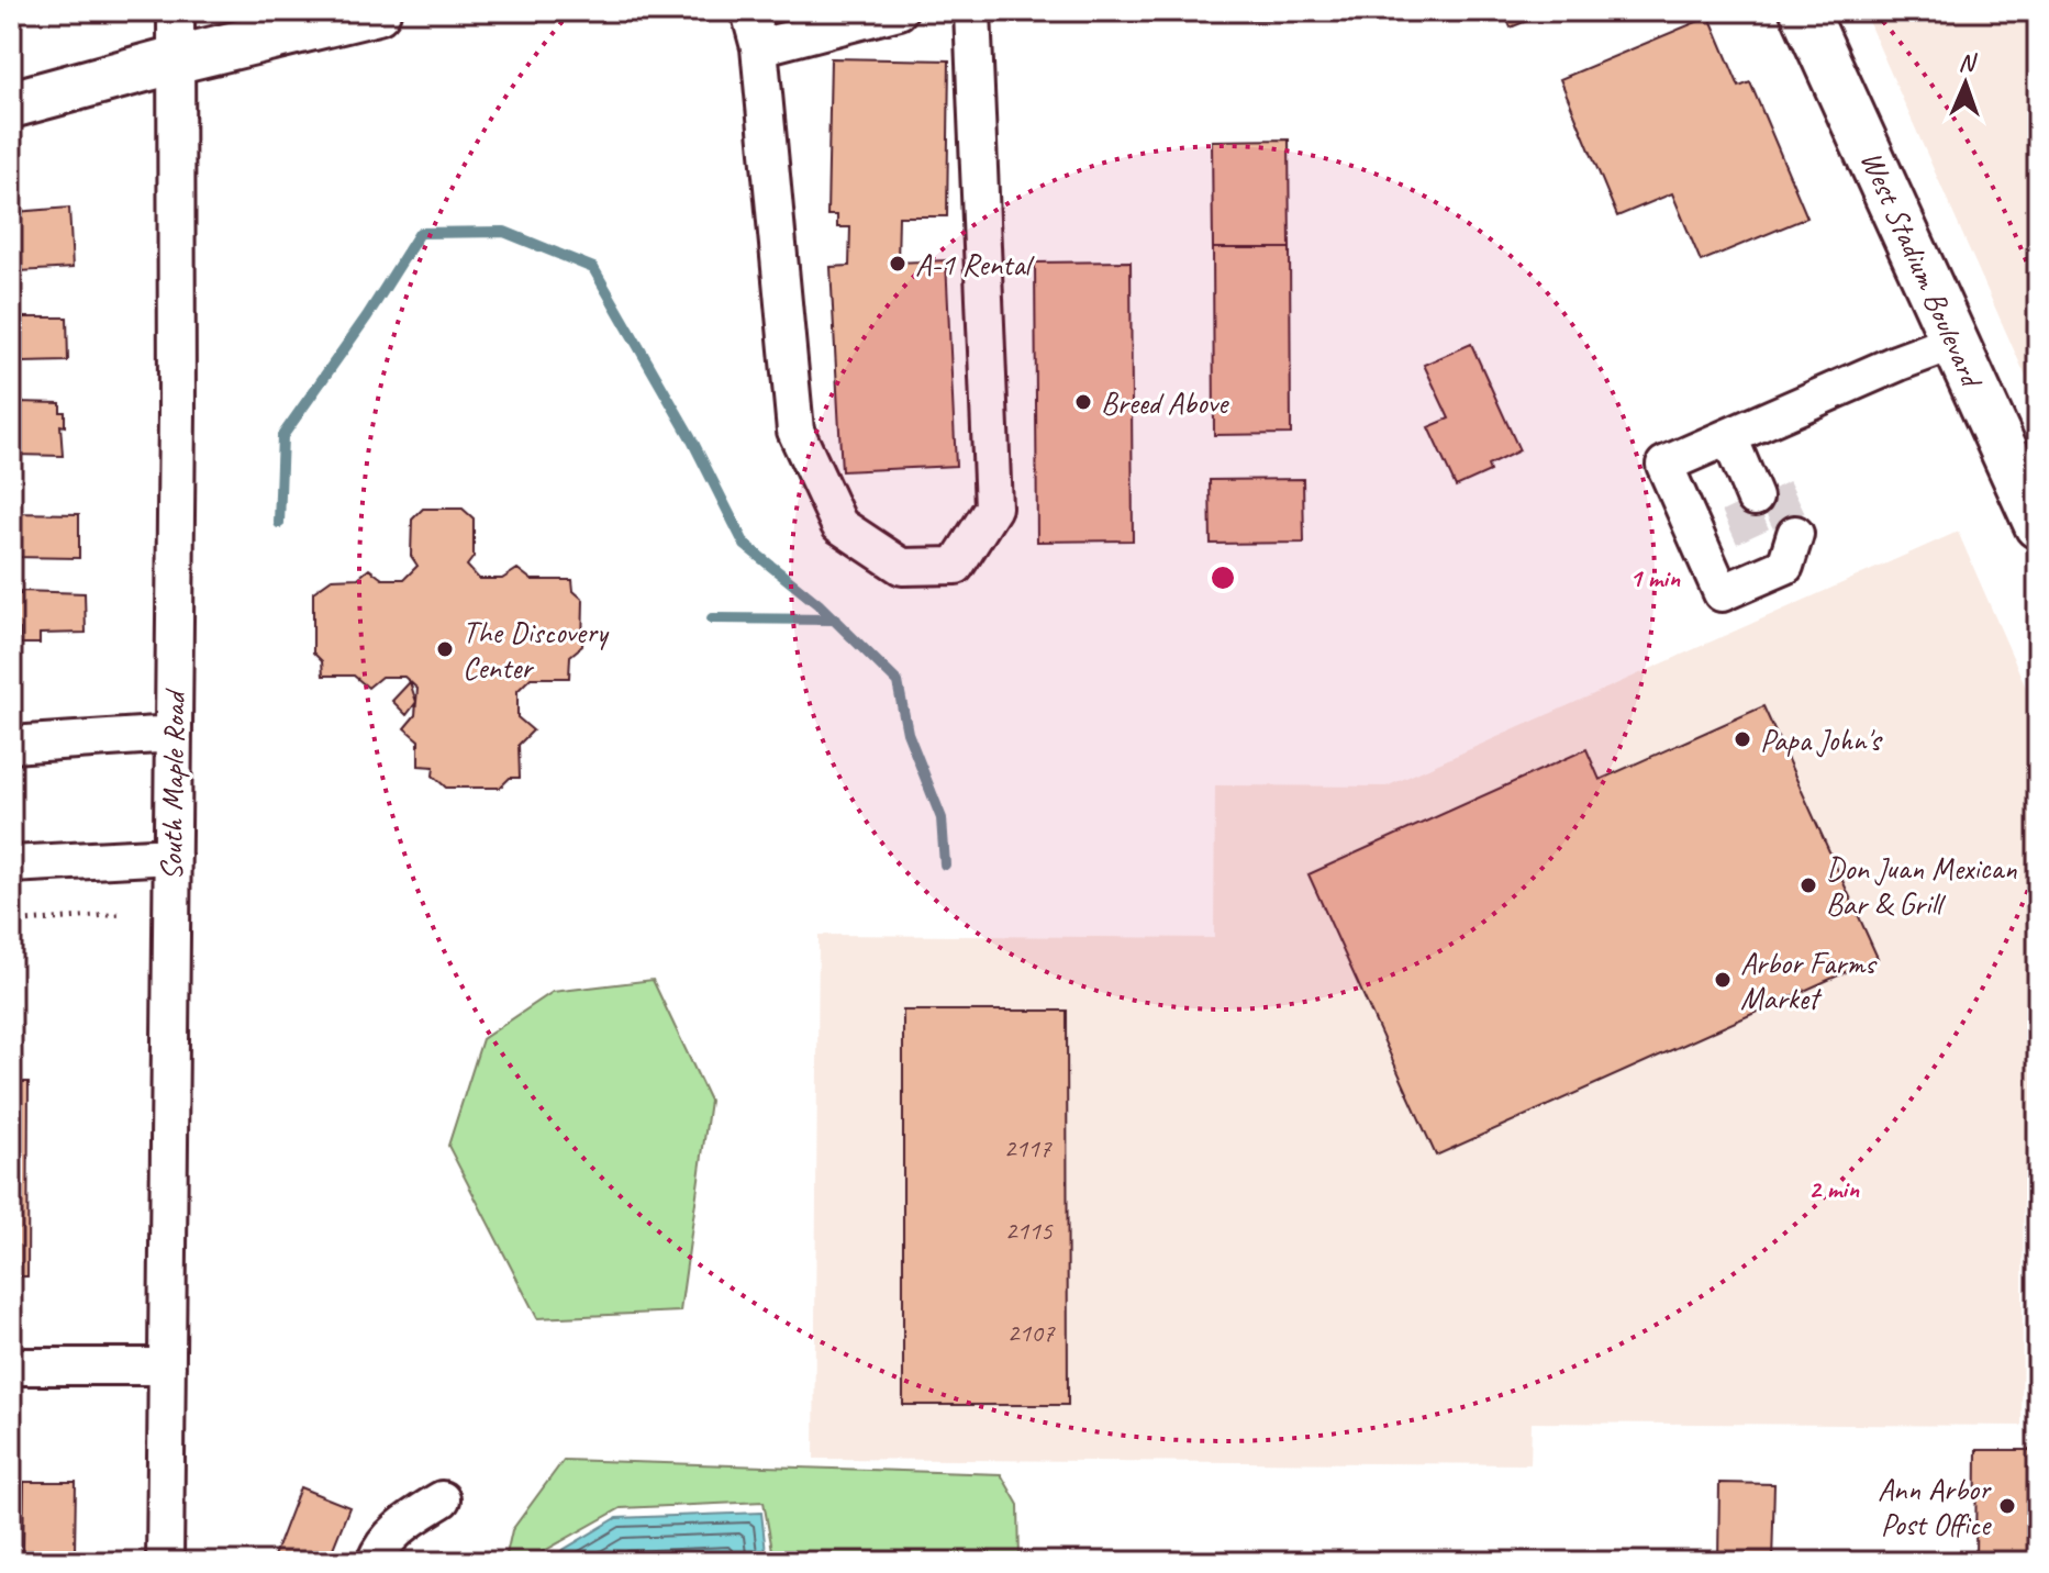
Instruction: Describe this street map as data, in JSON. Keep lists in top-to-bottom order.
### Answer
{
  "streets": {
    "main road": ["West Stadium Boulevard"],
    "street": ["South Maple Road"]
  },
  "places": [
    "A-1 Rental",
    "Breed Above",
    "The Discovery Center",
    "Papa John's",
    "Don Juan Mexican Bar & Grill",
    "Arbor Farms Market",
    "Ann Arbor Post Office"
  ],
  "house_numbers": ["2117", "2115", "2107"],
  "north": "top",
  "rings": ["1 min", "2 min"]
}
